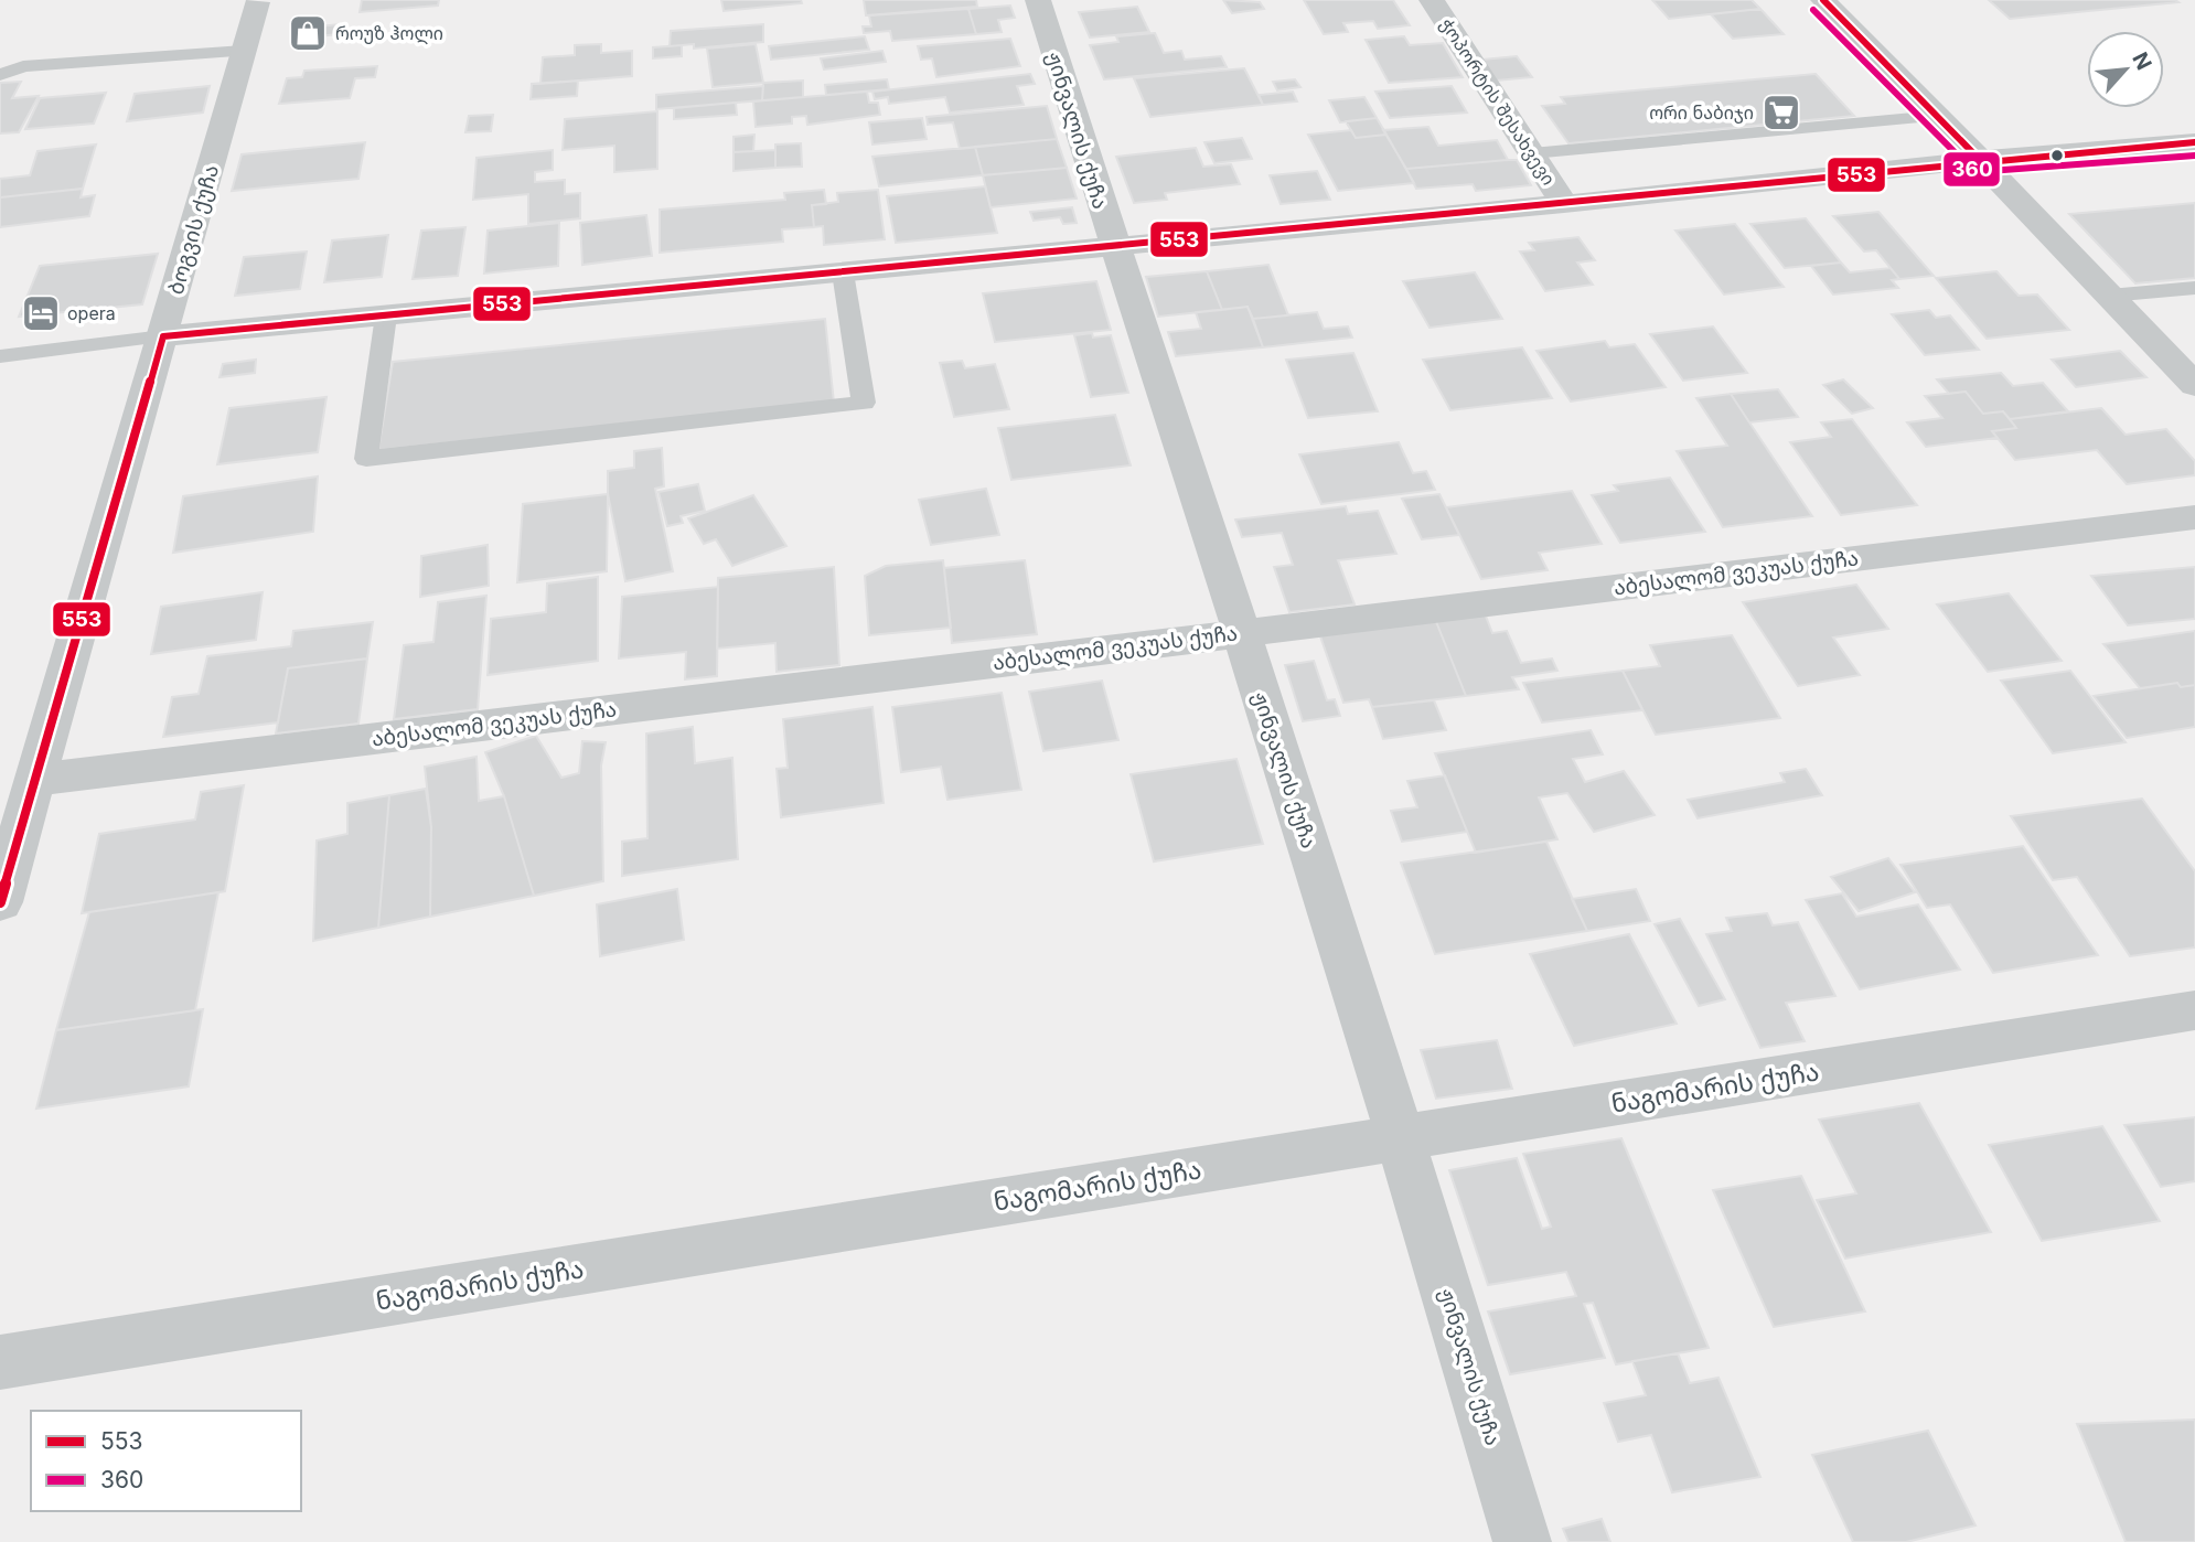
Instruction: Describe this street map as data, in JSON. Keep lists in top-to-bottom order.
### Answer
{
  "streets": {
    "street": [
      "ჭოპორტის შესახვევი",
      "ჟინვალის ქუჩა",
      "ბოგვის ქუჩა",
      "აბესალომ ვეკუას ქუჩა",
      "ნაგომარის ქუჩა"
    ]
  },
  "crossings": [
    ["ჟინვალის ქუჩა", "აბესალომ ვეკუას ქუჩა"],
    ["ჟინვალის ქუჩა", "ნაგომარის ქუჩა"],
    ["ბოგვის ქუჩა", "აბესალომ ვეკუას ქუჩა"]
  ],
  "places": {
    "shop": ["როუზ ჰოლი"],
    "supermarket": ["ორი ნაბიჯი"],
    "hotel": ["opera"]
  },
  "lines": ["transit line 553", "transit line 360"],
  "legend": ["553", "360"],
  "north": "top right"
}
